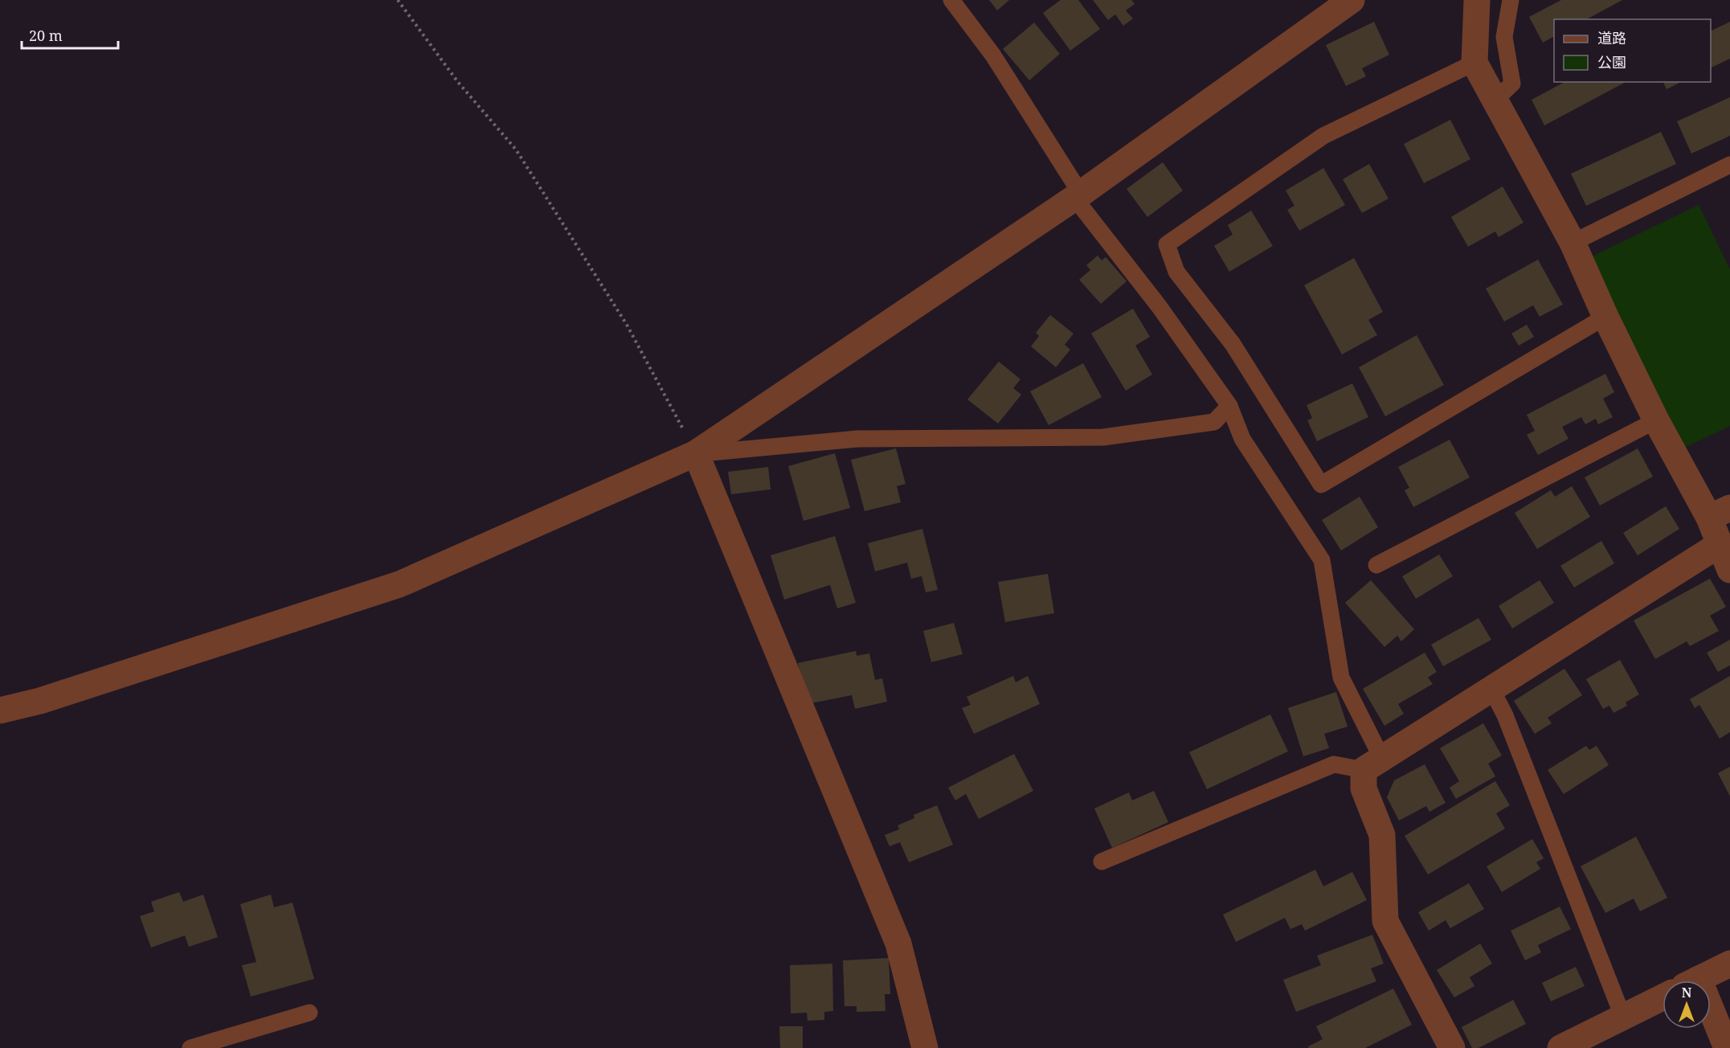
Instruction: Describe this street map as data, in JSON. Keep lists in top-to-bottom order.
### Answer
{
  "legend": ["道路", "公園"],
  "scale_bar": "20 m",
  "north": "top"
}
